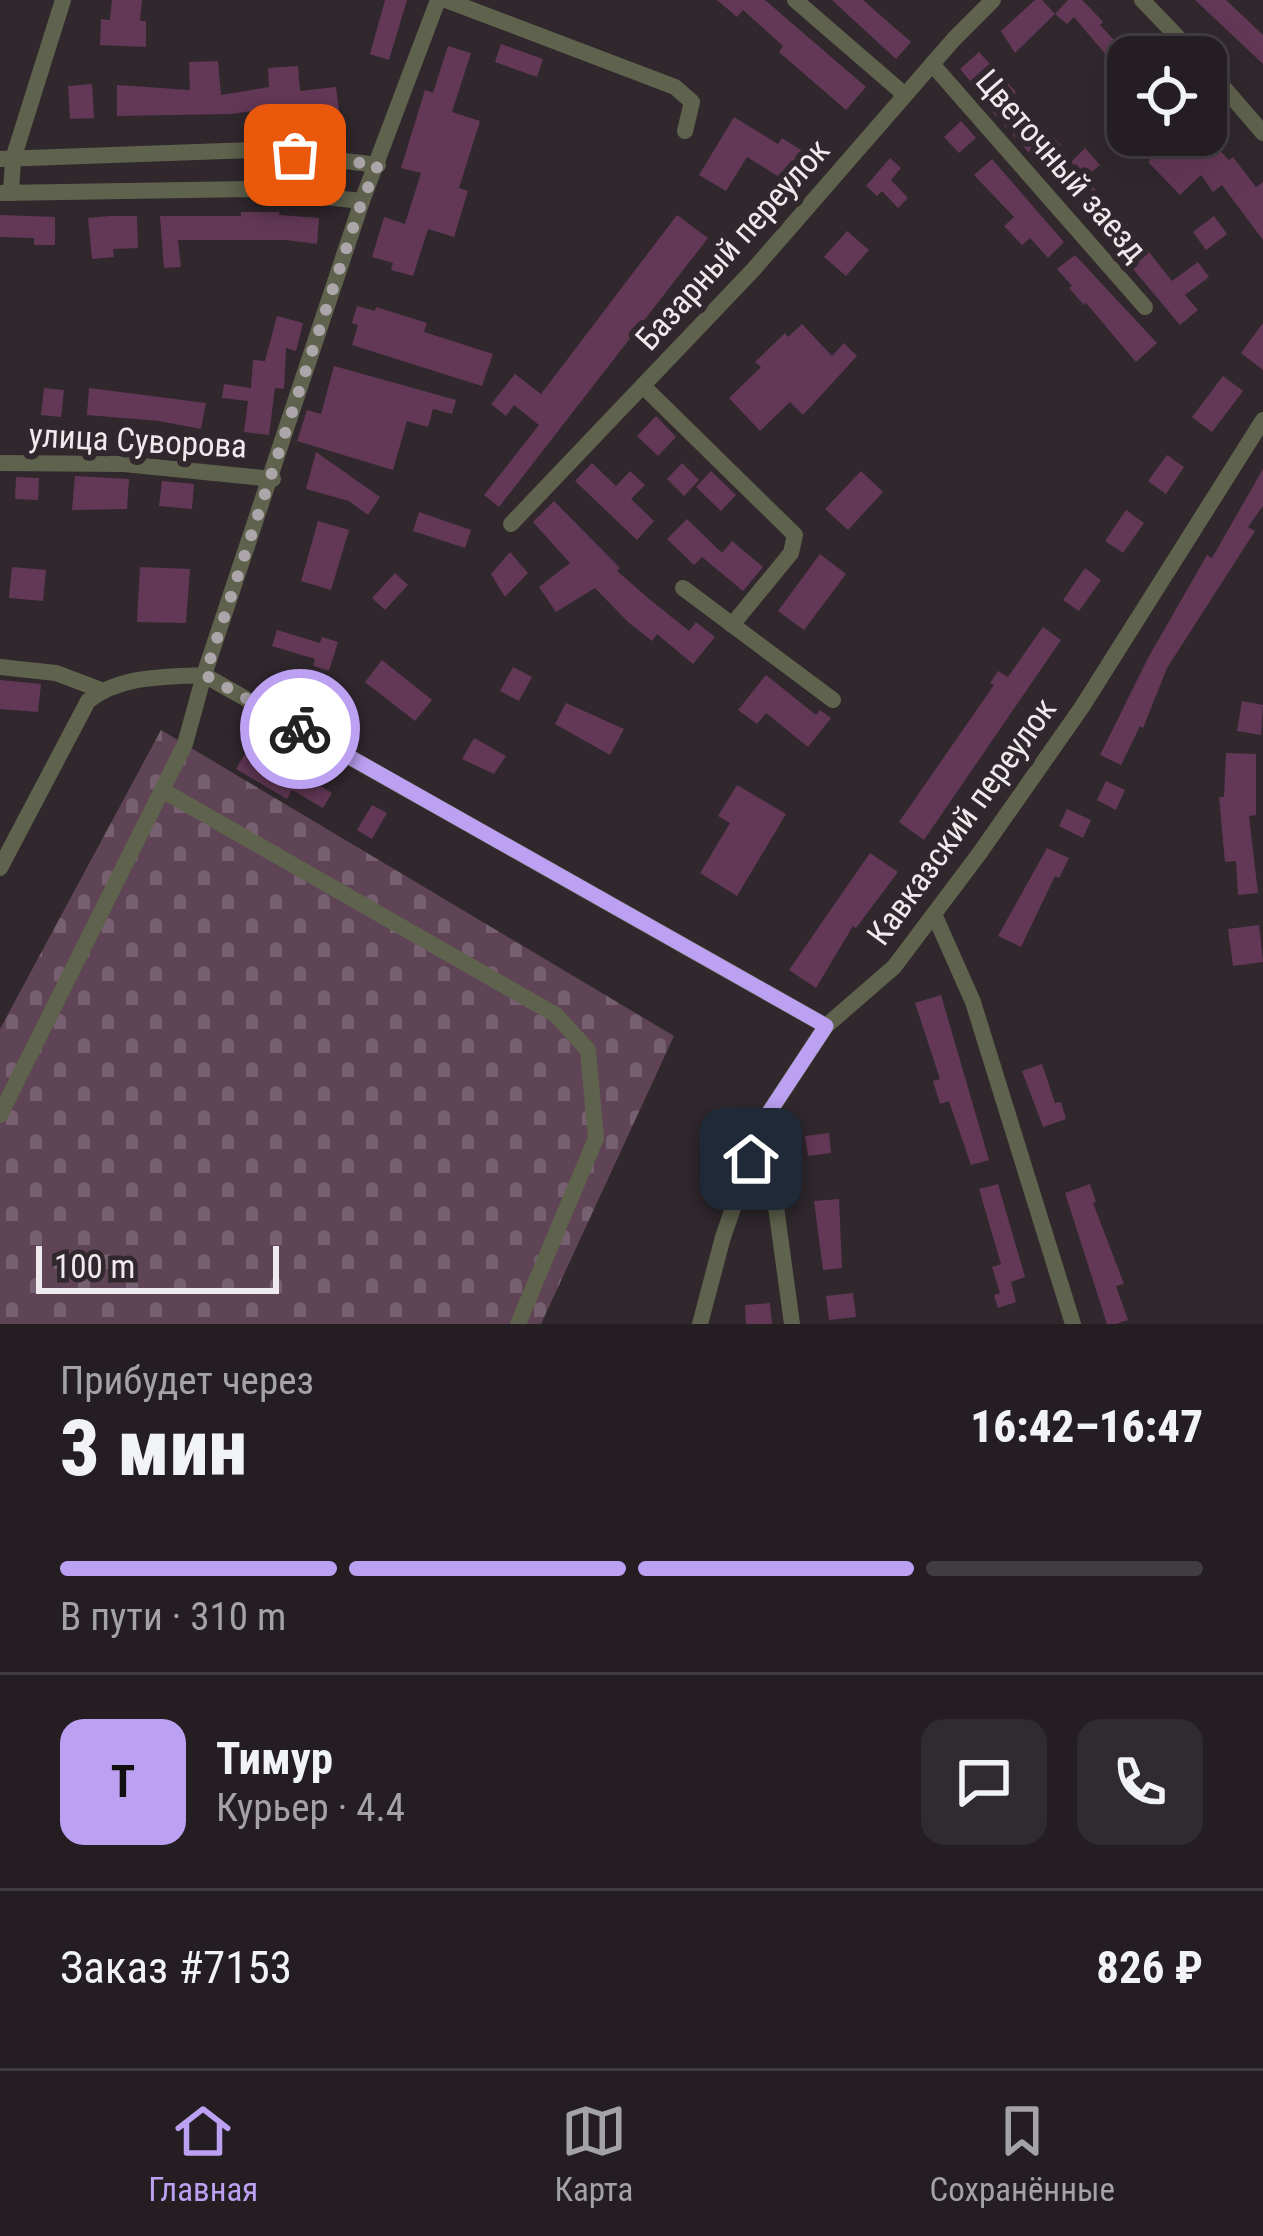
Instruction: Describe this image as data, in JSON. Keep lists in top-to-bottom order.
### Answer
{
  "streets": {
    "street": [
      "Цветочный заезд",
      "Базарный переулок",
      "улица Суворова",
      "Кавказский переулок"
    ]
  },
  "crossings": [
    ["Цветочный заезд", "Базарный переулок"]
  ],
  "scale_bar": "100 m",
  "page": {
    "scale": "100 m",
    "heading": ["3 мин", "Прибудет через", "16:42–16:47"],
    "panel": [
      "Тимур",
      "Курьер · 4.4",
      "Заказ #7153",
      "826 ₽"
    ],
    "bar": "В пути · 310 m",
    "round": "Т",
    "tabs": ["Главная", "Карта", "Сохранённые"]
  }
}
